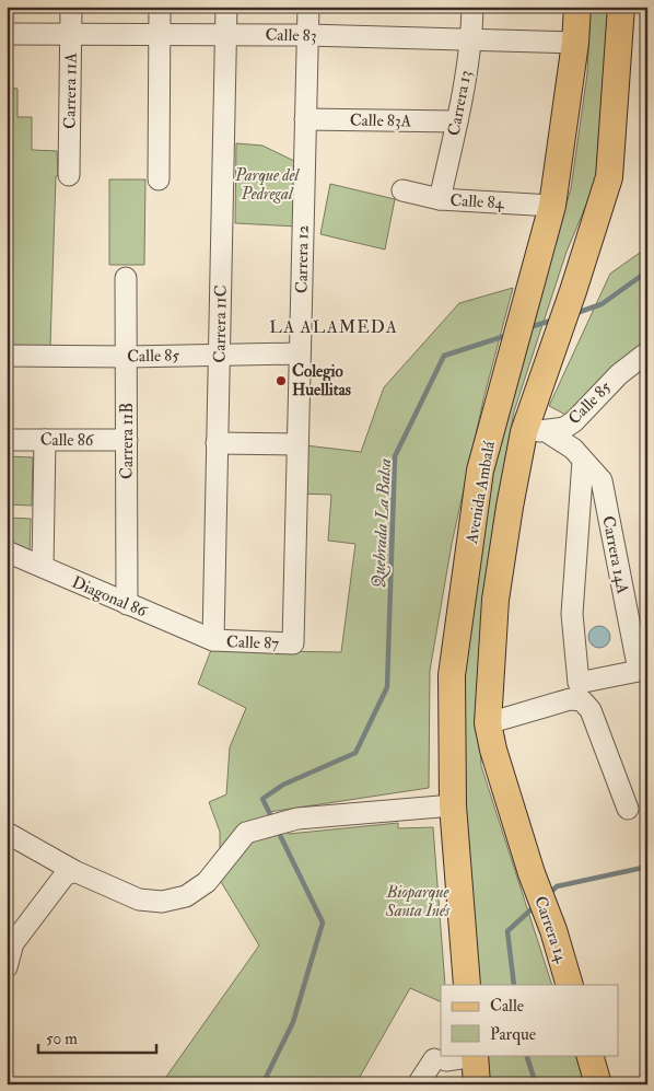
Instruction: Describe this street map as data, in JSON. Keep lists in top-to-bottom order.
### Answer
{
  "streets": {
    "main road": ["Avenida Ambalá", "Carrera 14"],
    "street": [
      "Calle 83",
      "Carrera 11A",
      "Carrera 13",
      "Calle 83A",
      "Calle 84",
      "Carrera 12",
      "Carrera 11C",
      "Calle 85",
      "Calle 86",
      "Carrera 11B",
      "Carrera 14A",
      "Diagonal 86",
      "Calle 87"
    ]
  },
  "crossings": [
    ["Calle 83", "Carrera 11A"],
    ["Calle 83", "Carrera 13"],
    ["Calle 83", "Carrera 12"],
    ["Calle 83", "Carrera 11C"],
    ["Calle 83", "Avenida Ambalá"],
    ["Carrera 13", "Calle 83A"],
    ["Carrera 13", "Calle 84"],
    ["Calle 83A", "Carrera 12"],
    ["Calle 84", "Avenida Ambalá"],
    ["Carrera 12", "Calle 85"],
    ["Carrera 12", "Calle 87"],
    ["Carrera 11C", "Calle 85"],
    ["Carrera 11C", "Diagonal 86"],
    ["Carrera 11C", "Calle 87"],
    ["Calle 85", "Carrera 11B"],
    ["Calle 85", "Avenida Ambalá"],
    ["Calle 85", "Carrera 14A"],
    ["Calle 86", "Carrera 11B"],
    ["Carrera 11B", "Diagonal 86"],
    ["Avenida Ambalá", "Carrera 14A"],
    ["Avenida Ambalá", "Carrera 14"],
    ["Diagonal 86", "Calle 87"]
  ],
  "districts": ["LA ALAMEDA"],
  "water": ["Quebrada La Balsa"],
  "parks": ["Parque del Pedregal", "Bioparque Santa Inés"],
  "places": ["Colegio Huellitas"],
  "legend": ["Calle", "Parque"],
  "scale_bar": "50 m"
}
